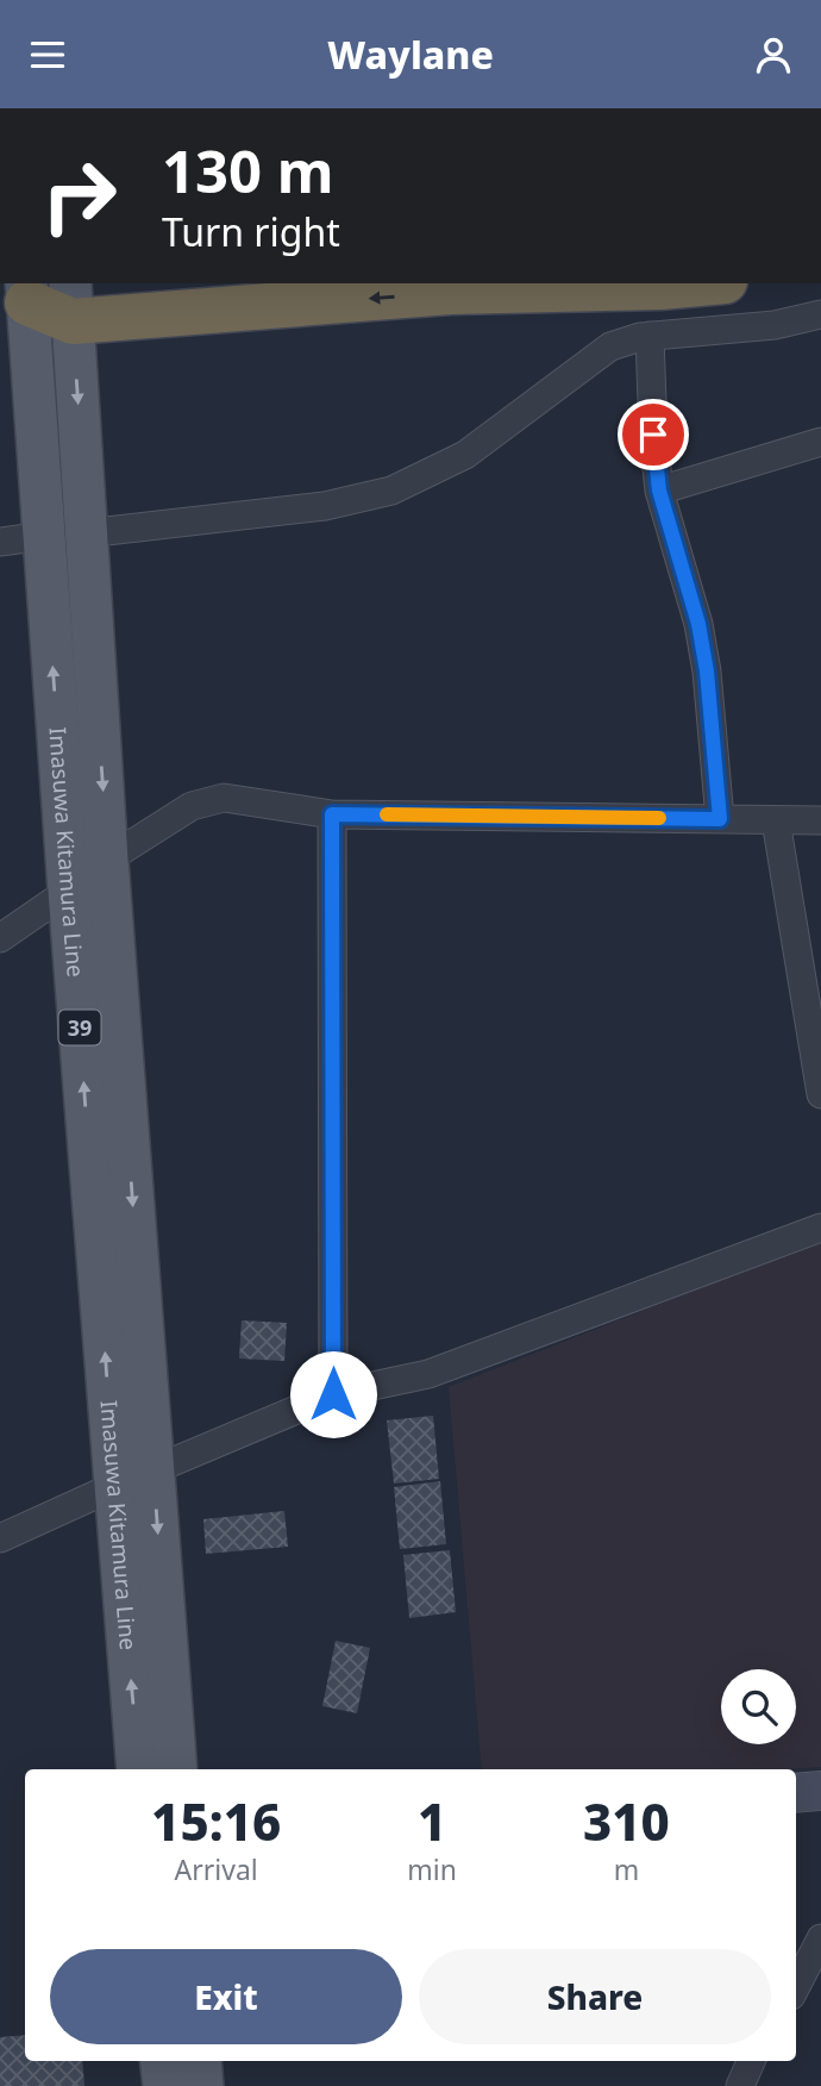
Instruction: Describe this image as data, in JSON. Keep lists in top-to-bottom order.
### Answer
{
  "streets": {
    "main road": ["Imasuwa Kitamura Line", "39"]
  },
  "page": {
    "header": "Waylane",
    "turn": ["130 m", "Turn right"],
    "eta": [
      "15:16",
      "Arrival",
      "1",
      "min",
      "310",
      "m"
    ],
    "buttons": ["Exit", "Share"]
  }
}
